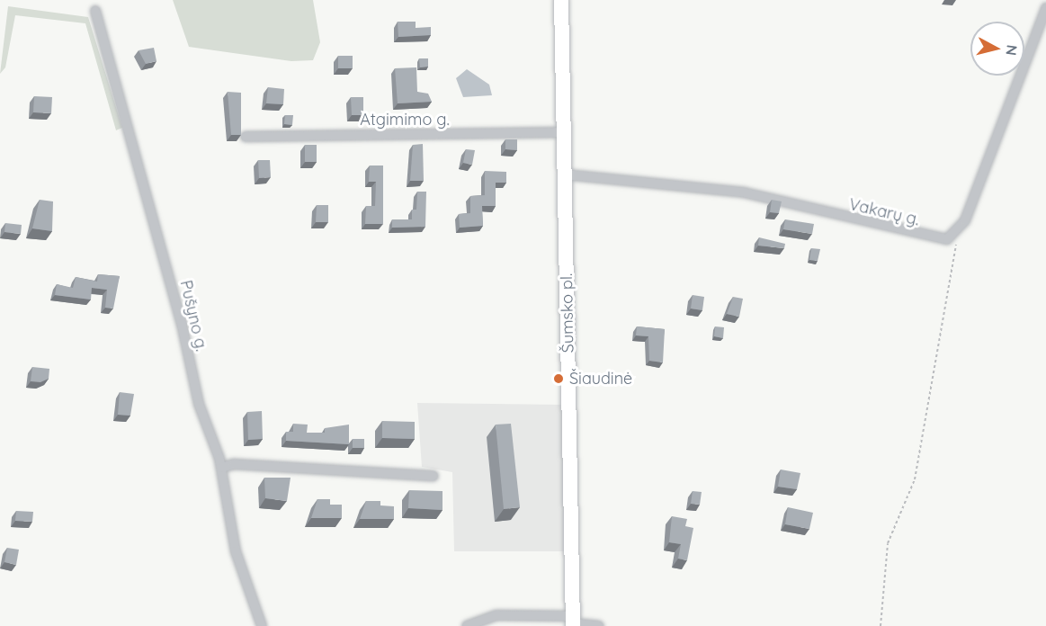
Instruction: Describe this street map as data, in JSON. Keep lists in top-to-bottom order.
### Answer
{
  "streets": {
    "main road": ["Šumsko pl."],
    "street": ["Atgimimo g.", "Vakarų g.", "Pušyno g."]
  },
  "crossings": [
    ["Atgimimo g.", "Šumsko pl."],
    ["Vakarų g.", "Šumsko pl."]
  ],
  "places": ["Šiaudinė"],
  "north": "right"
}
